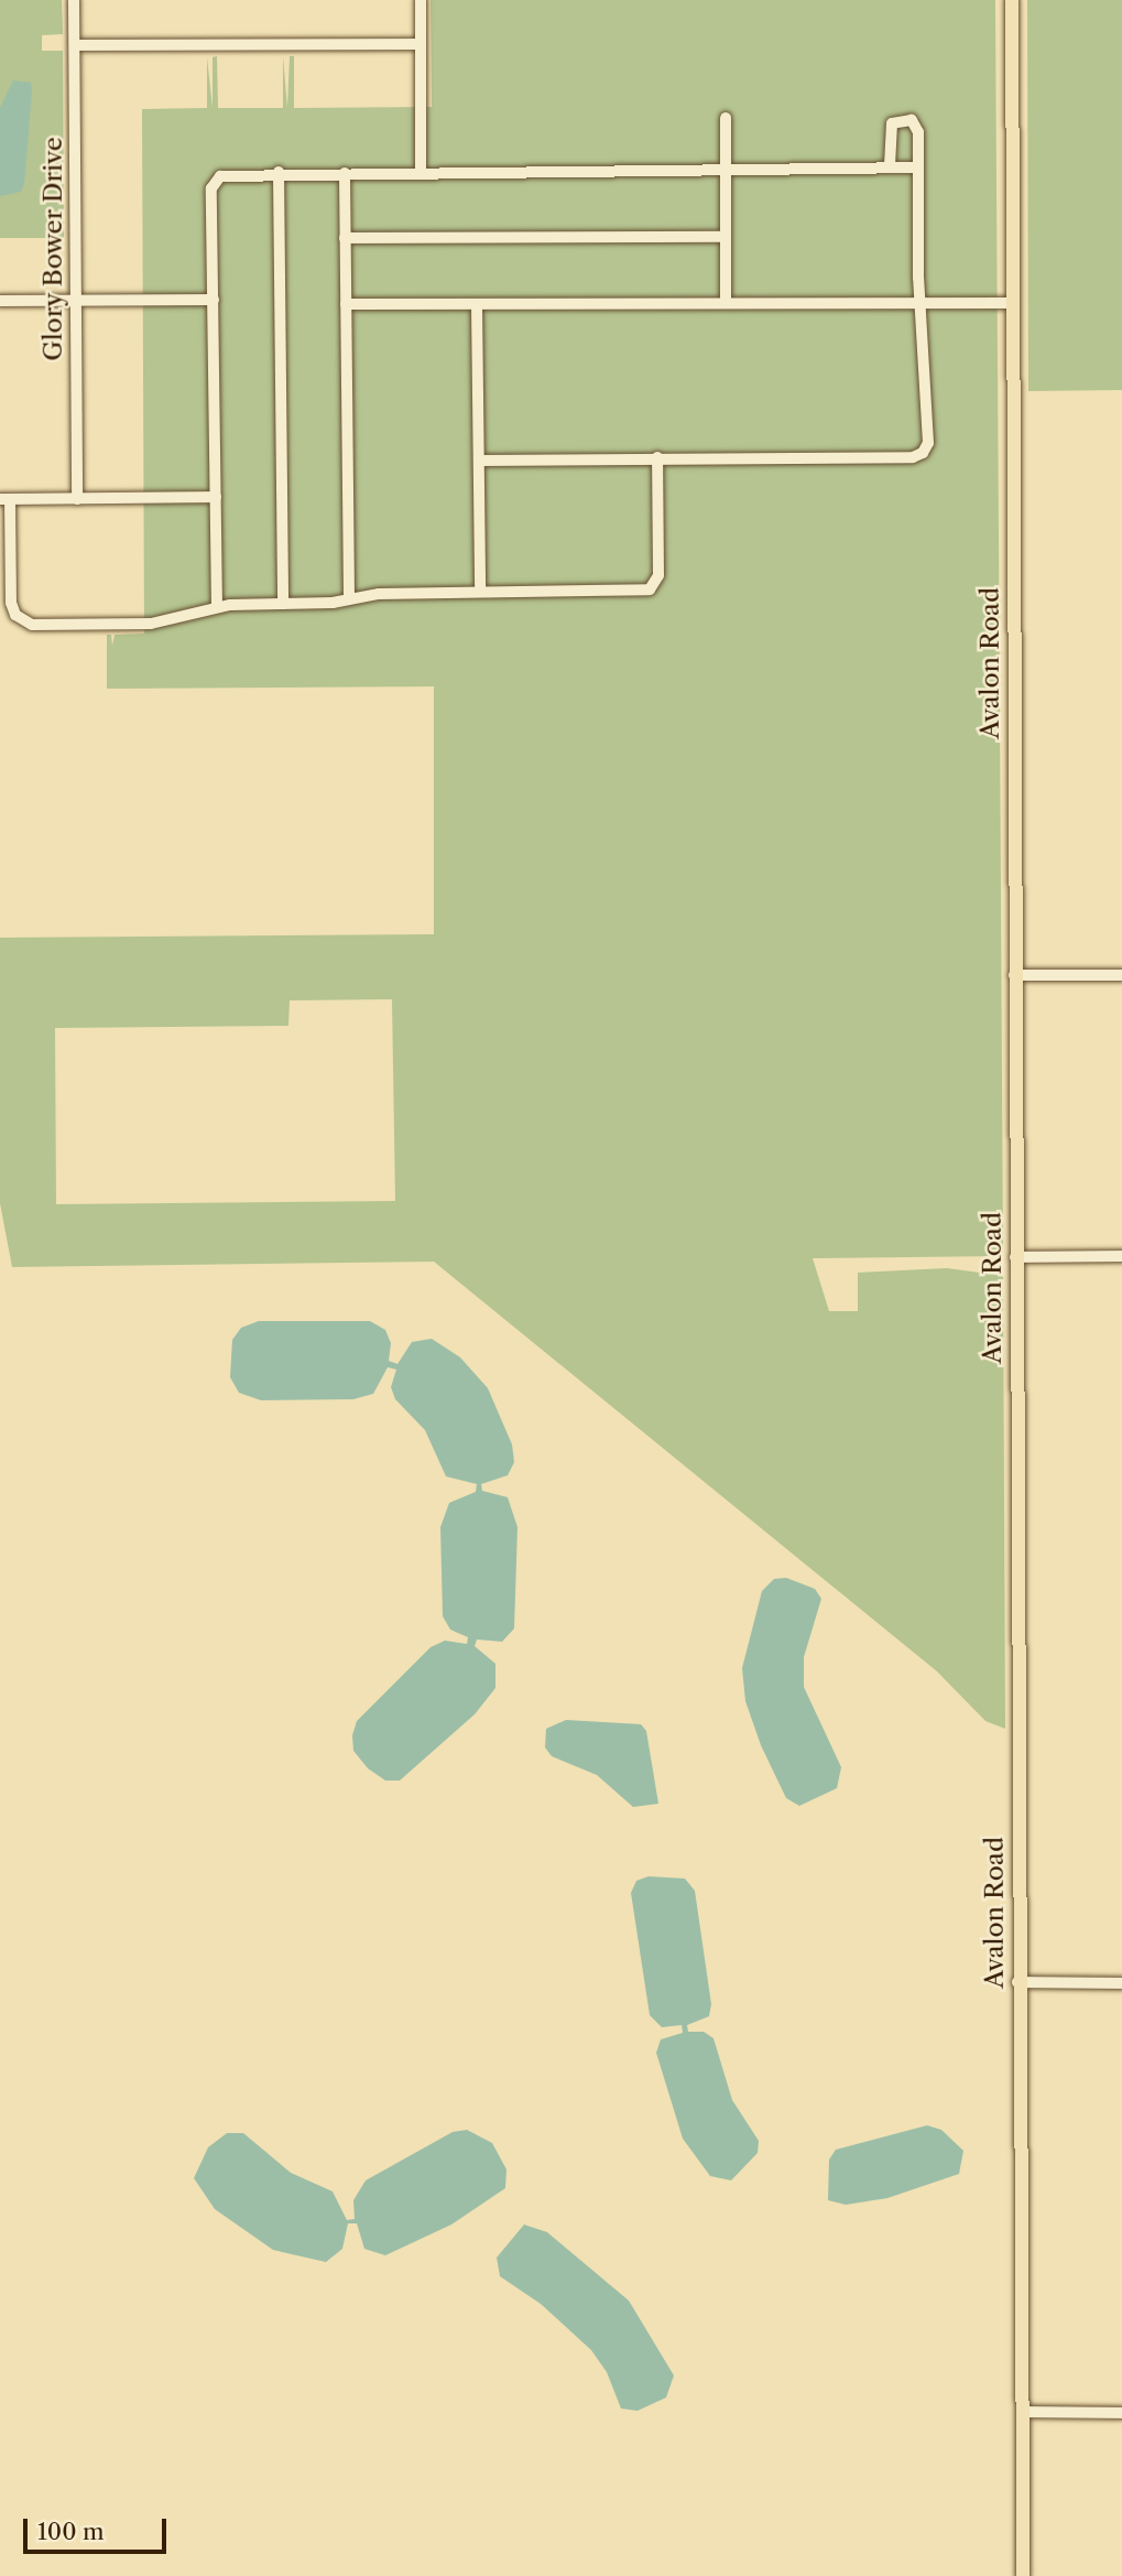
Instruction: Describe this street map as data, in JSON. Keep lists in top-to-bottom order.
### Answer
{
  "streets": {
    "main road": ["Avalon Road"],
    "street": ["Glory Bower Drive"]
  },
  "scale_bar": "100 m"
}
